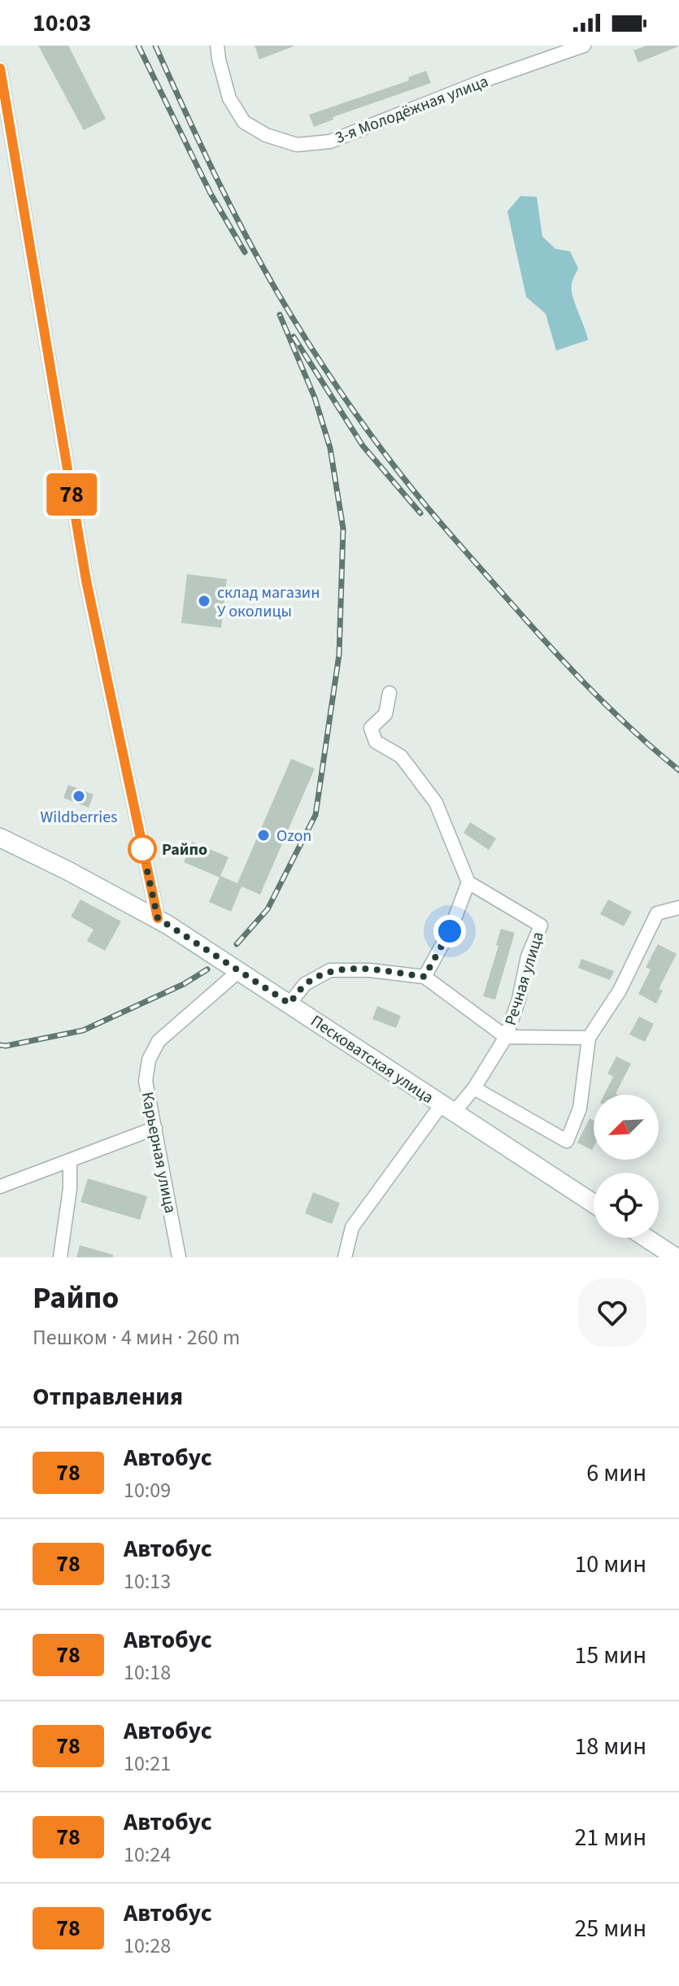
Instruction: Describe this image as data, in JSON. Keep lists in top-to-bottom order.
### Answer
{
  "streets": {
    "main road": ["Песковатская улица"],
    "street": ["3-я Молодёжная улица", "Речная улица", "Карьерная улица"]
  },
  "crossings": [
    ["Речная улица", "Песковатская улица"],
    ["Песковатская улица", "Карьерная улица"]
  ],
  "places": [
    "склад магазин У околицы",
    "Wildberries",
    "Ozon",
    "Райпо"
  ],
  "lines": ["bus line 78"],
  "north": "bottom left",
  "page": {
    "status": "10:03",
    "on_map": "78",
    "heading": [
      ["Райпо", "Пешком · 4 мин · 260 m"],
      "Отправления"
    ],
    "list": [
      {
        "mark": "78",
        "name": "Автобус",
        "note": "10:09",
        "value": "6 мин"
      },
      {
        "mark": "78",
        "name": "Автобус",
        "note": "10:13",
        "value": "10 мин"
      },
      {
        "mark": "78",
        "name": "Автобус",
        "note": "10:18",
        "value": "15 мин"
      },
      {
        "mark": "78",
        "name": "Автобус",
        "note": "10:21",
        "value": "18 мин"
      },
      {
        "mark": "78",
        "name": "Автобус",
        "note": "10:24",
        "value": "21 мин"
      },
      {
        "mark": "78",
        "name": "Автобус",
        "note": "10:28",
        "value": "25 мин"
      }
    ]
  }
}
